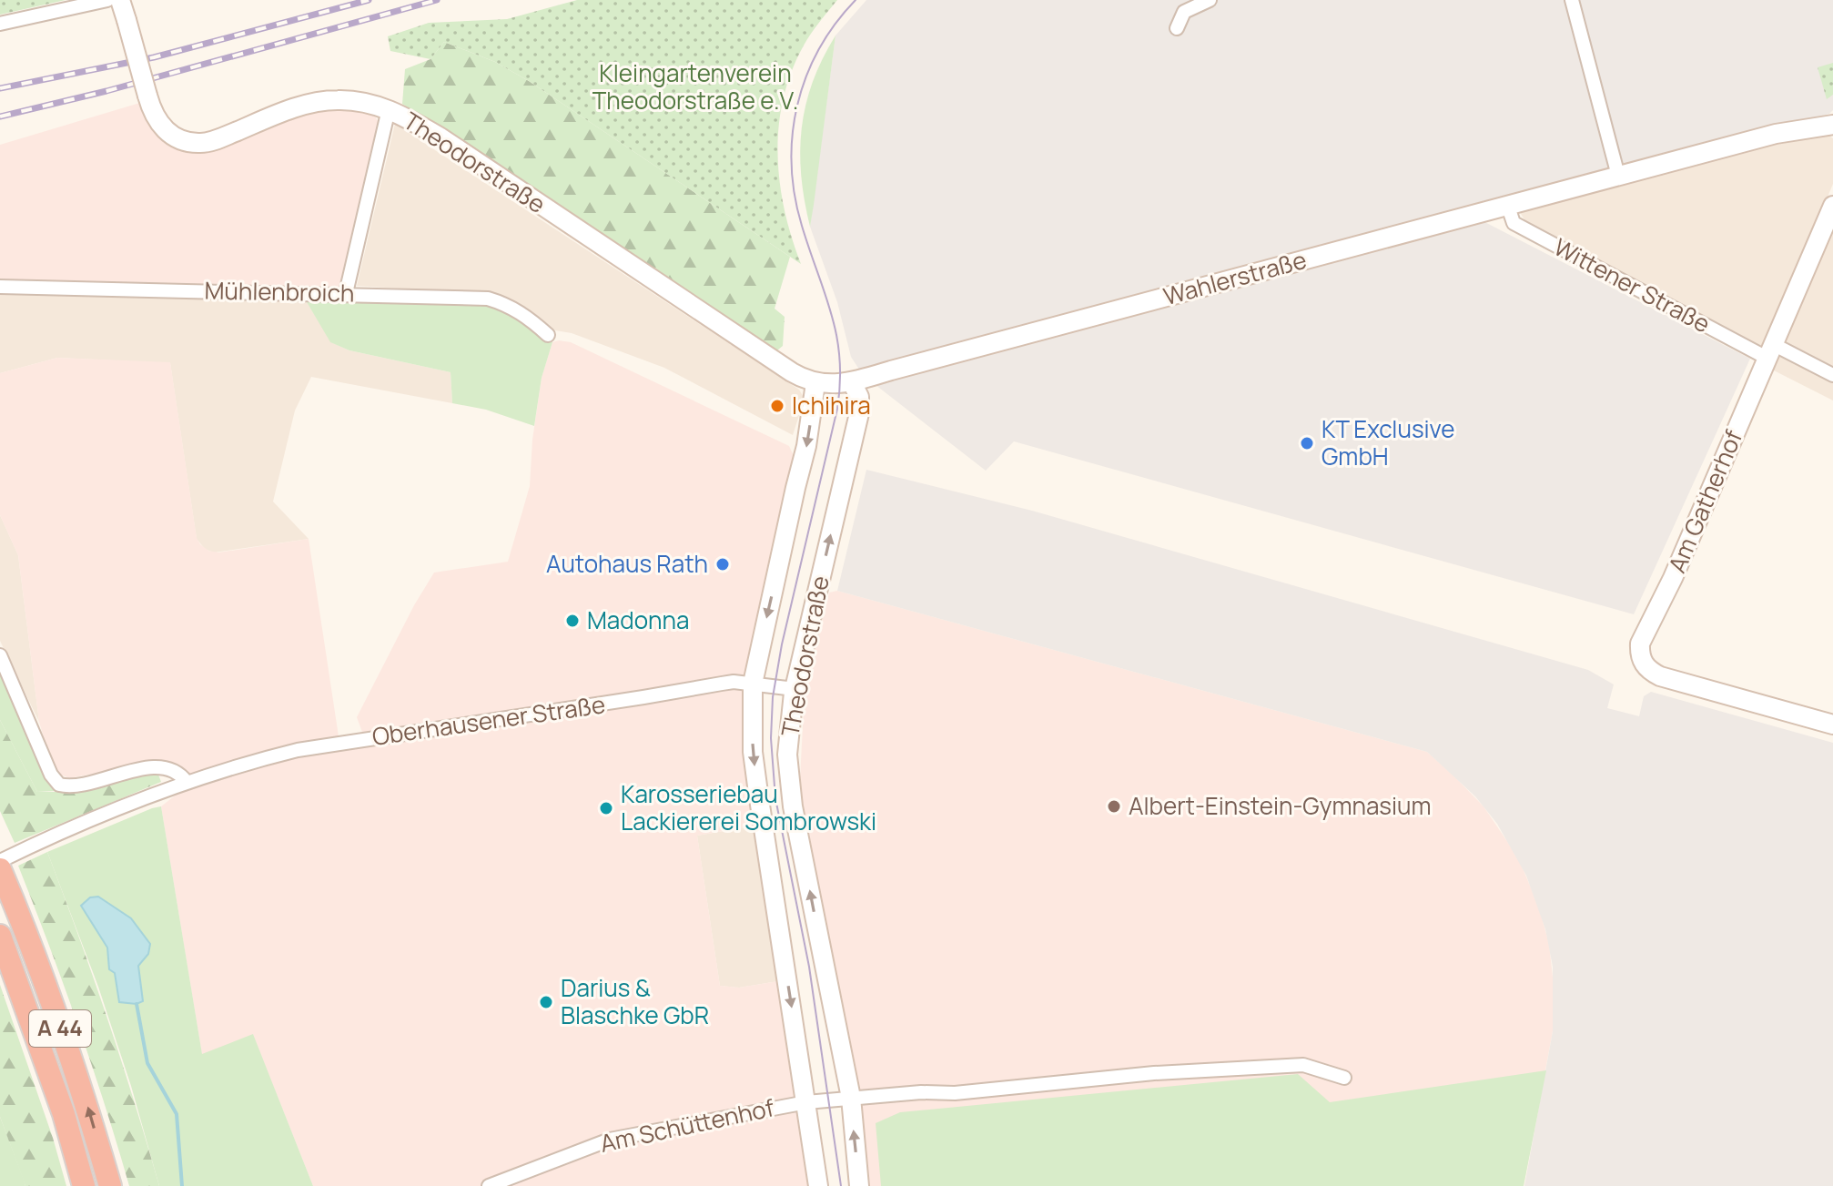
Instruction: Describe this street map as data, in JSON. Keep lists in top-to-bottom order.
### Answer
{
  "streets": {
    "highway": ["A 44"],
    "main road": ["Theodorstraße", "Wahlerstraße", "Am Gatherhof"],
    "street": [
      "Wittener Straße",
      "Mühlenbroich",
      "Oberhausener Straße",
      "Am Schüttenhof"
    ]
  },
  "crossings": [
    ["Theodorstraße", "Wahlerstraße"],
    ["Theodorstraße", "Oberhausener Straße"],
    ["Theodorstraße", "Am Schüttenhof"],
    ["Wahlerstraße", "Wittener Straße"],
    ["Wittener Straße", "Am Gatherhof"],
    ["Oberhausener Straße", "A 44"]
  ],
  "parks": ["Kleingartenverein Theodorstraße e.V."],
  "places": [
    "Ichihira",
    "KT Exclusive GmbH",
    "Autohaus Rath",
    "Madonna",
    "Albert-Einstein-Gymnasium",
    "Karosseriebau Lackiererei Sombrowski",
    "Darius & Blaschke GbR"
  ]
}
